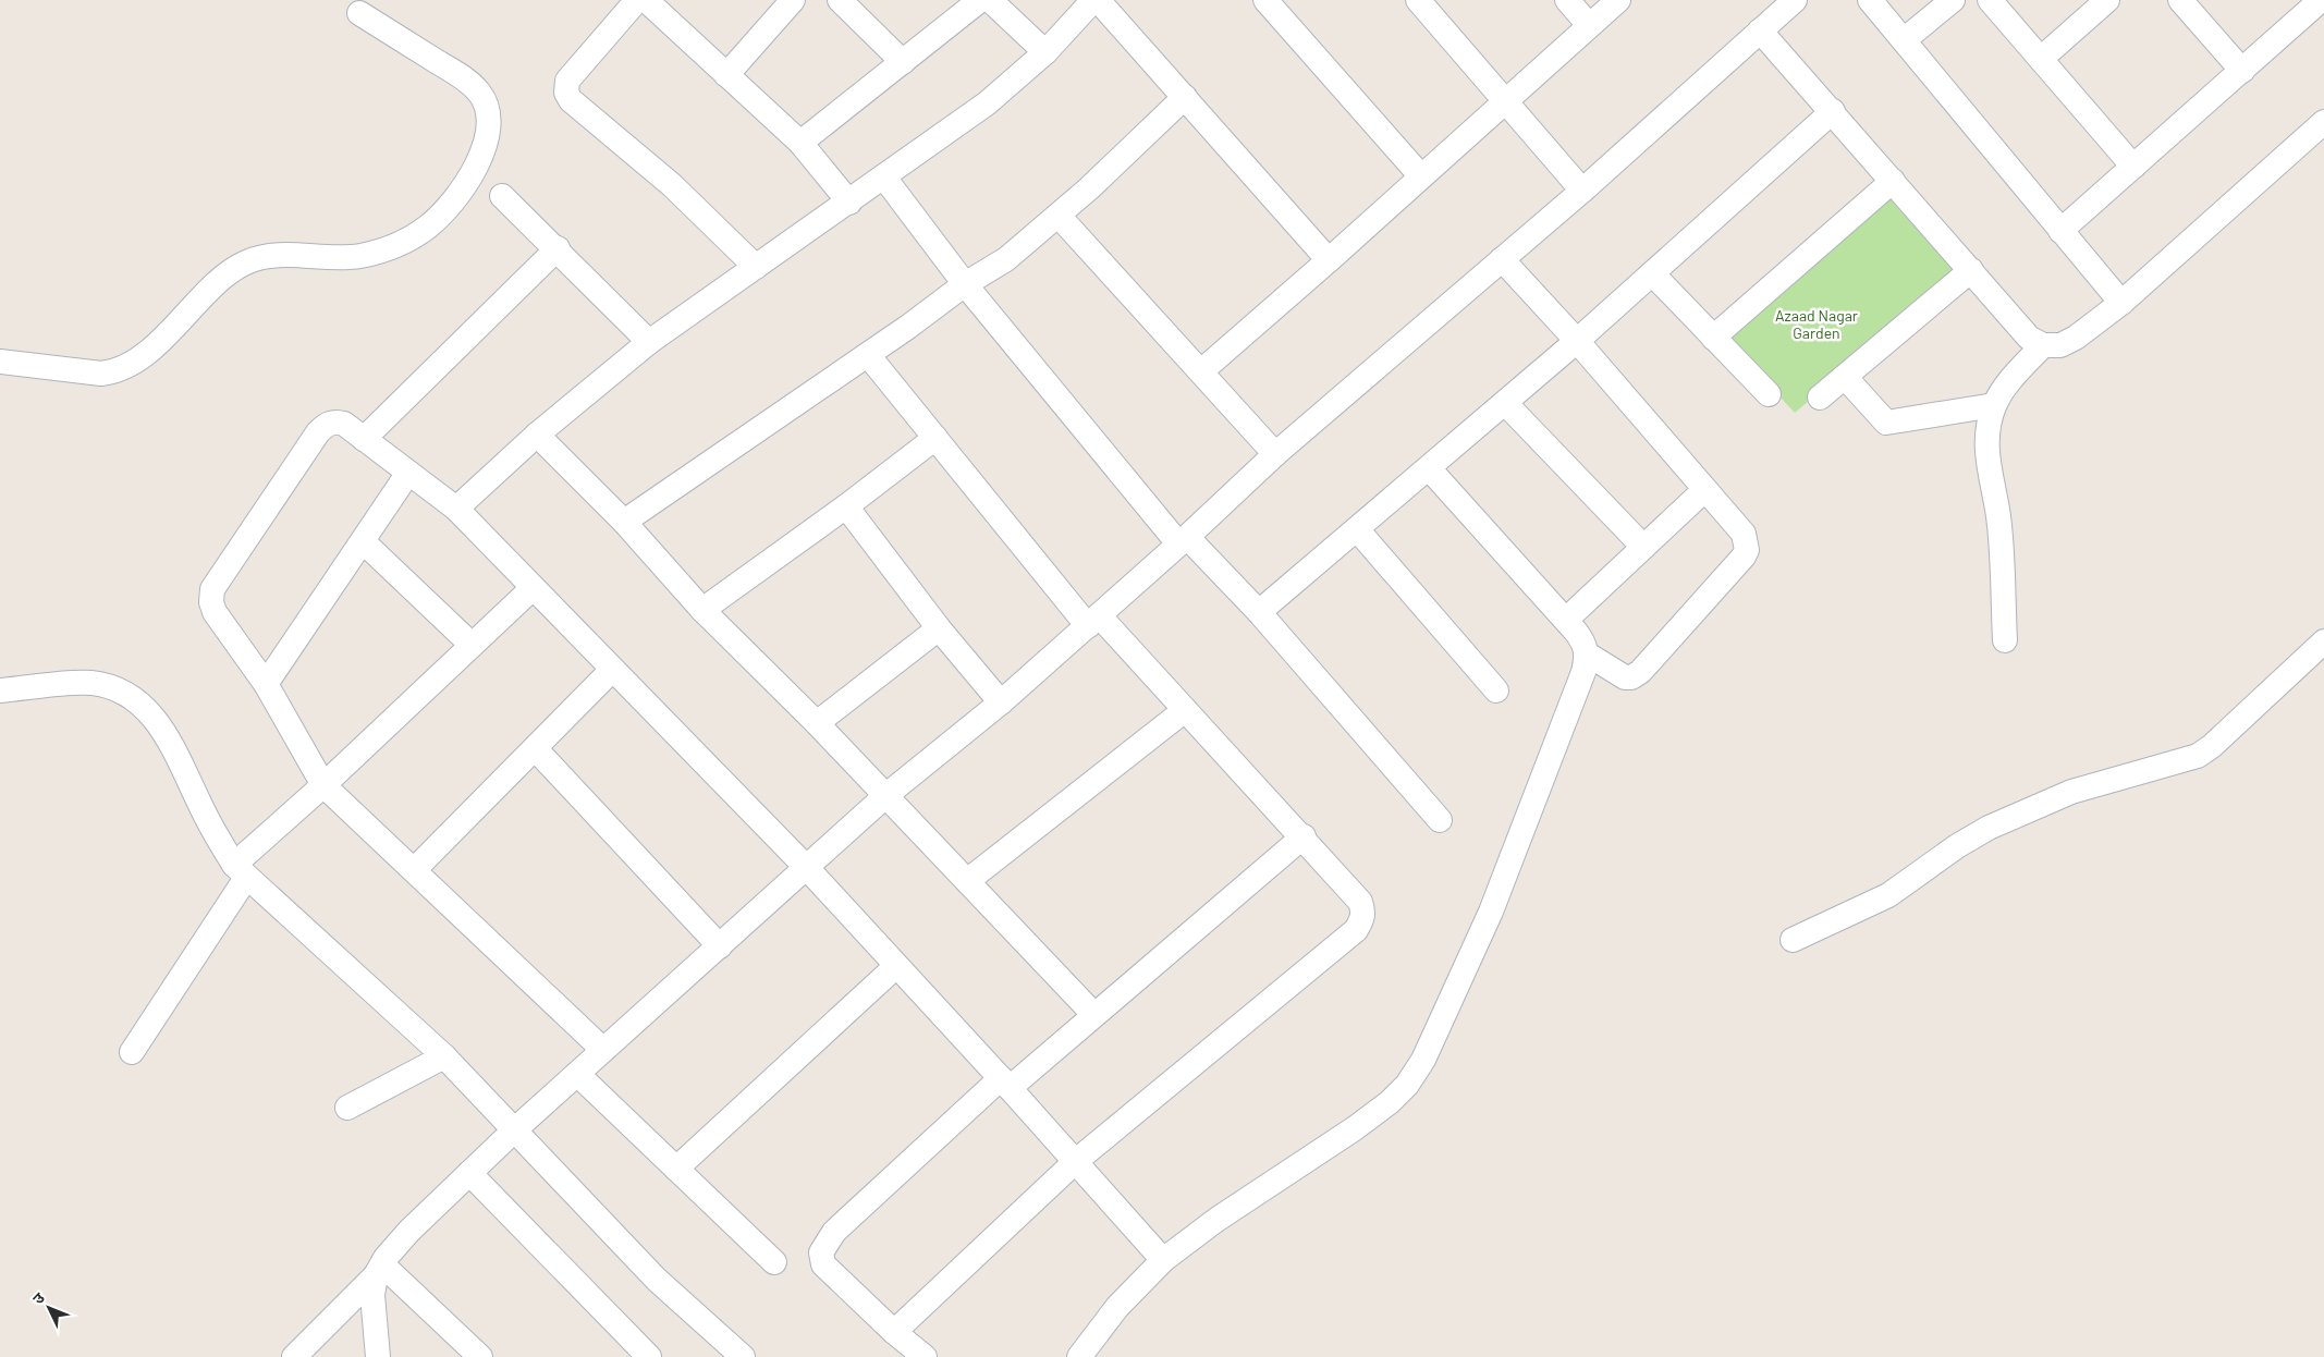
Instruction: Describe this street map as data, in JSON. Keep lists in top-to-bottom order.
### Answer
{
  "parks": ["Azaad Nagar Garden"],
  "north": "top left"
}
